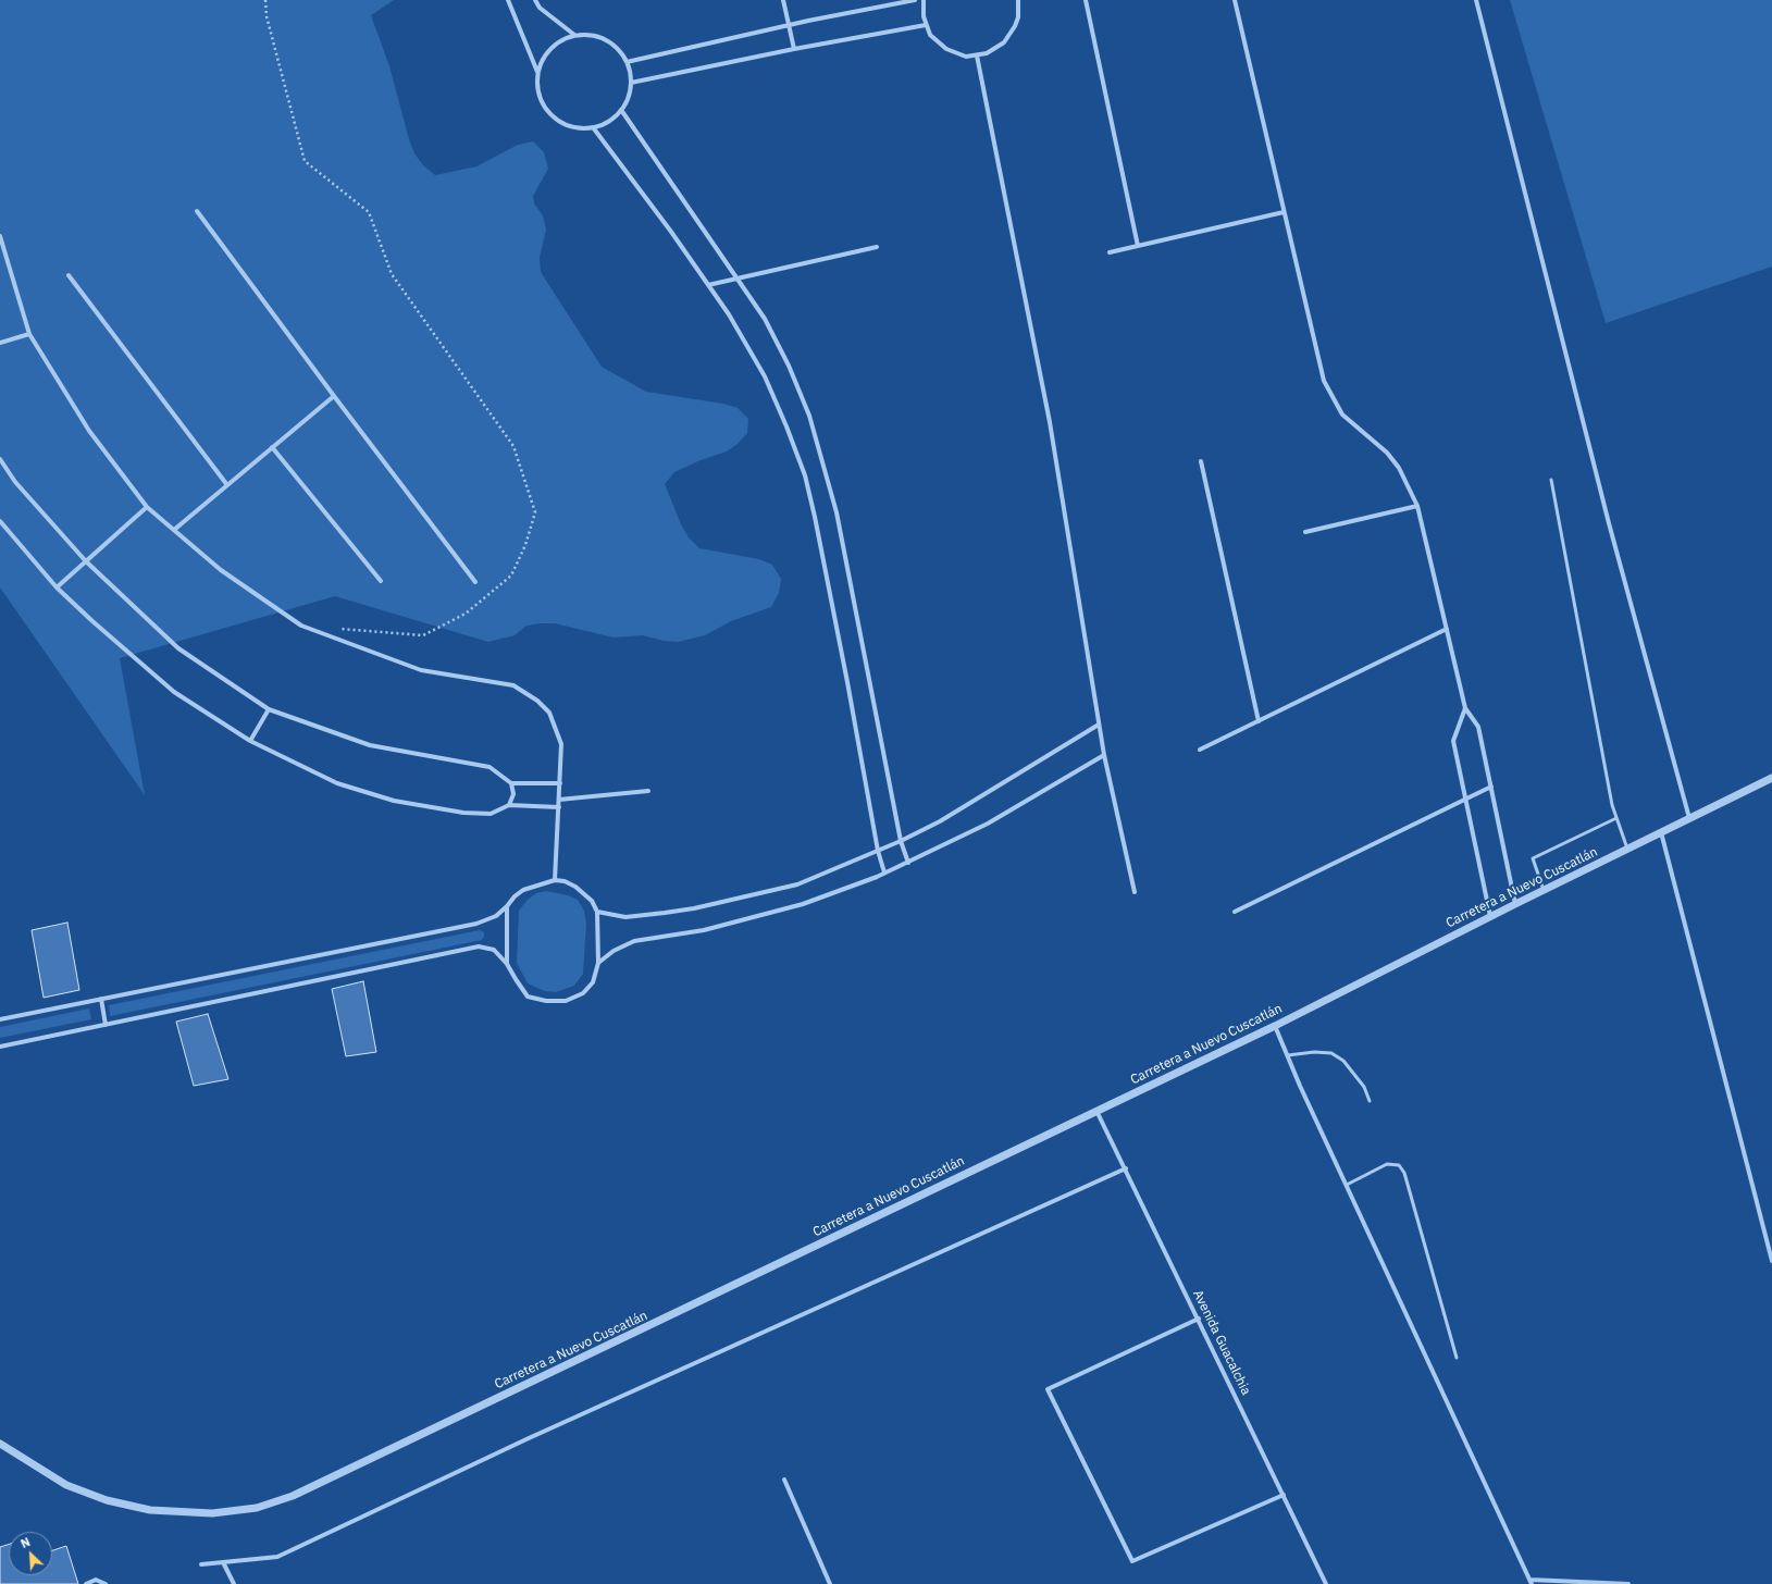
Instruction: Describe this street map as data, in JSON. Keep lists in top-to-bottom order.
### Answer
{
  "streets": {
    "street": ["Carretera a Nuevo Cuscatlán", "Avenida Guacalchia"]
  },
  "crossings": [
    ["Carretera a Nuevo Cuscatlán", "Avenida Guacalchia"]
  ],
  "north": "top left"
}
